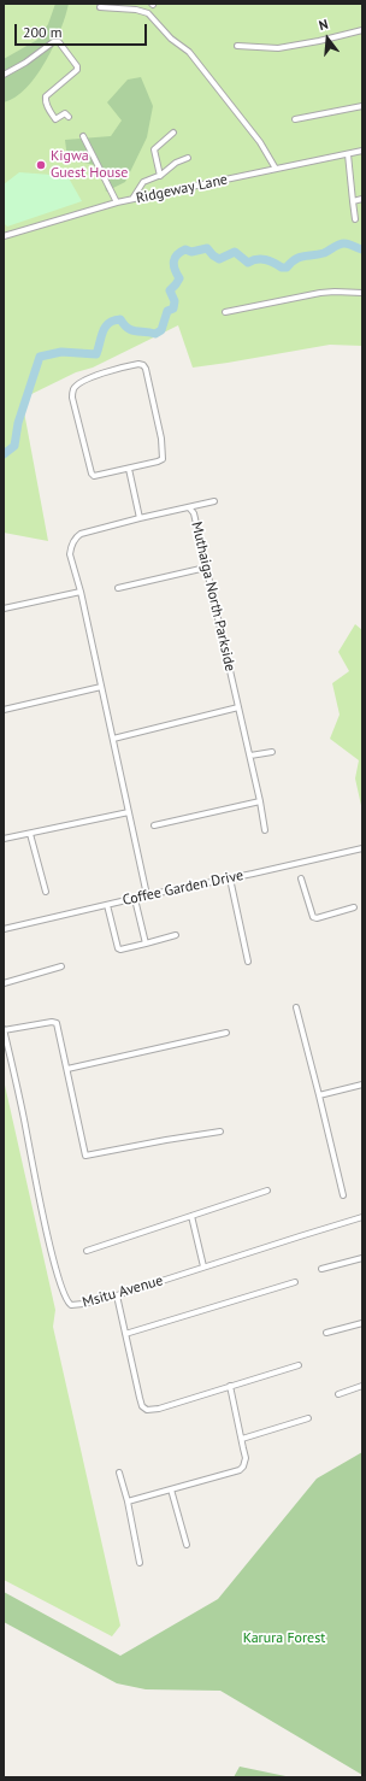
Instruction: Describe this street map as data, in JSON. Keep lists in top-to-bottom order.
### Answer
{
  "streets": {
    "street": [
      "Ridgeway Lane",
      "Muthaiga North Parkside",
      "Coffee Garden Drive",
      "Msitu Avenue"
    ]
  },
  "crossings": [
    ["Muthaiga North Parkside", "Coffee Garden Drive"]
  ],
  "parks": ["Karura Forest"],
  "places": ["Kigwa Guest House"],
  "scale_bar": "200 m",
  "north": "top"
}
